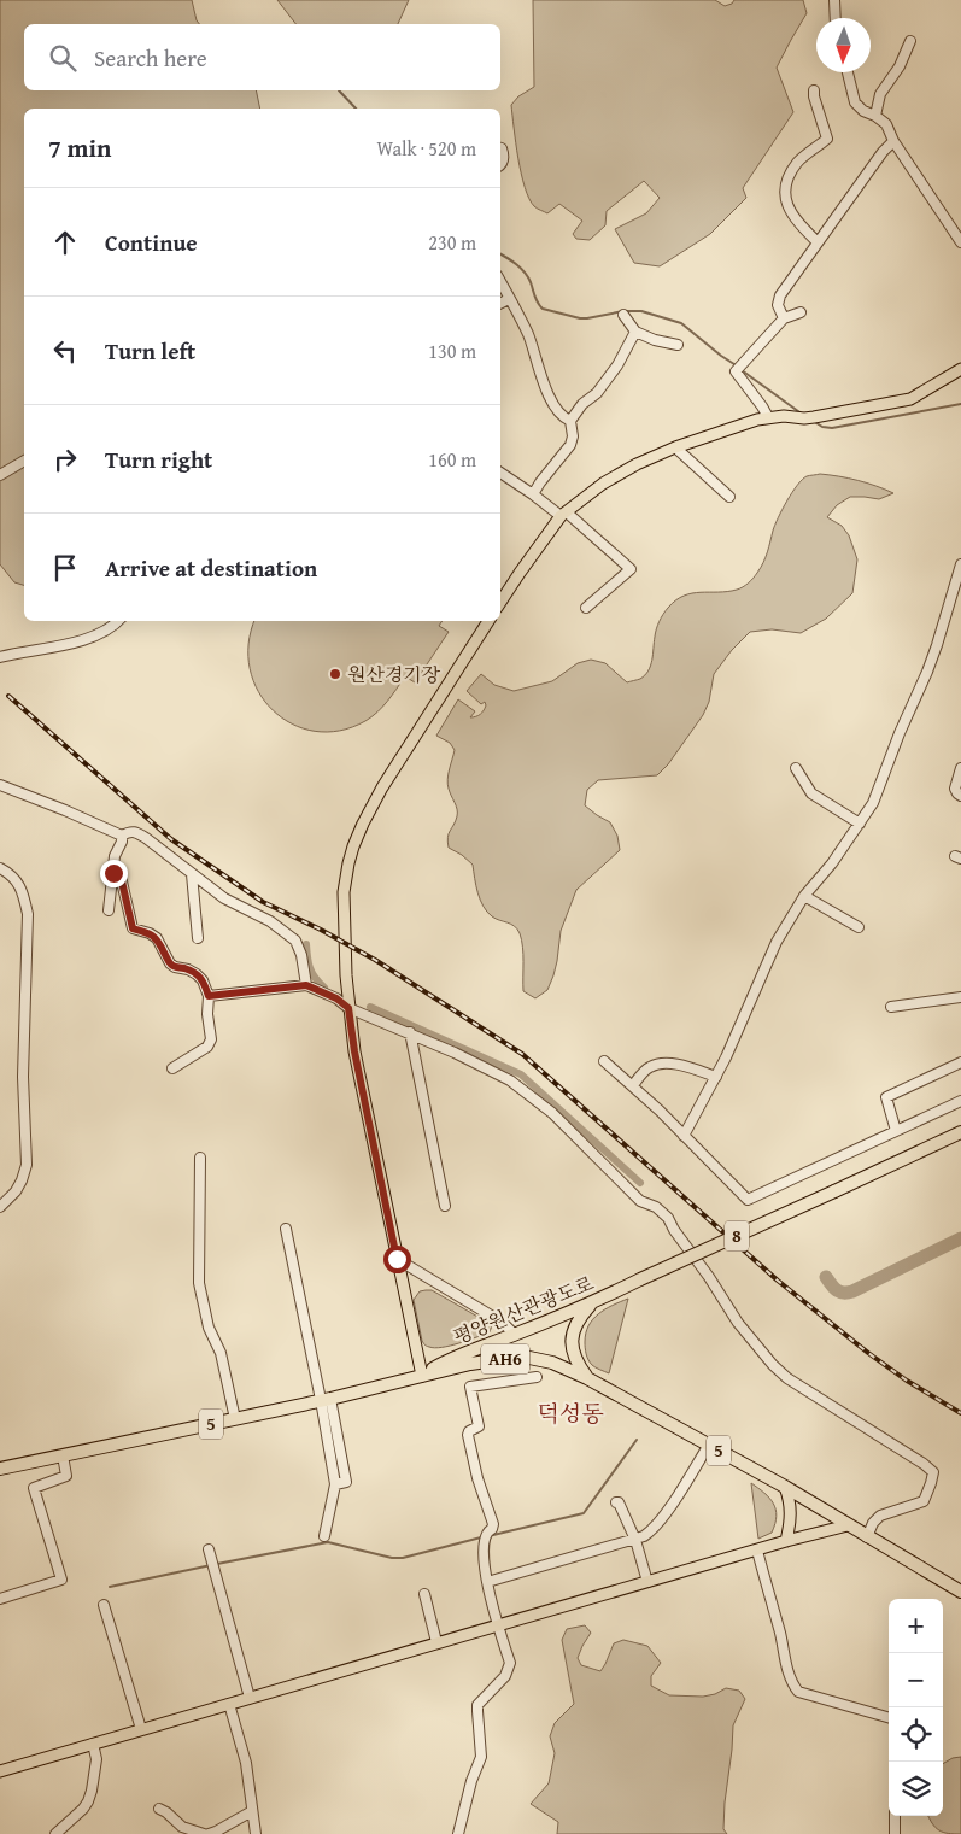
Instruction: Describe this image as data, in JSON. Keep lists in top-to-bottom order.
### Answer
{
  "streets": {
    "highway": [
      "8",
      "평양원산관광도로",
      "AH6",
      "5"
    ]
  },
  "crossings": [
    ["평양원산관광도로", "AH6"],
    ["평양원산관광도로", "5"],
    ["AH6", "5"]
  ],
  "districts": ["덕성동"],
  "places": ["원산경기장"],
  "north": "bottom",
  "page": {
    "search": "Search here",
    "heading": ["7 min", "Walk · 520 m"],
    "list": [
      ["Continue", "230 m"],
      ["Turn left", "130 m"],
      ["Turn right", "160 m"],
      "Arrive at destination"
    ],
    "map_buttons": ["+", "−"]
  }
}
